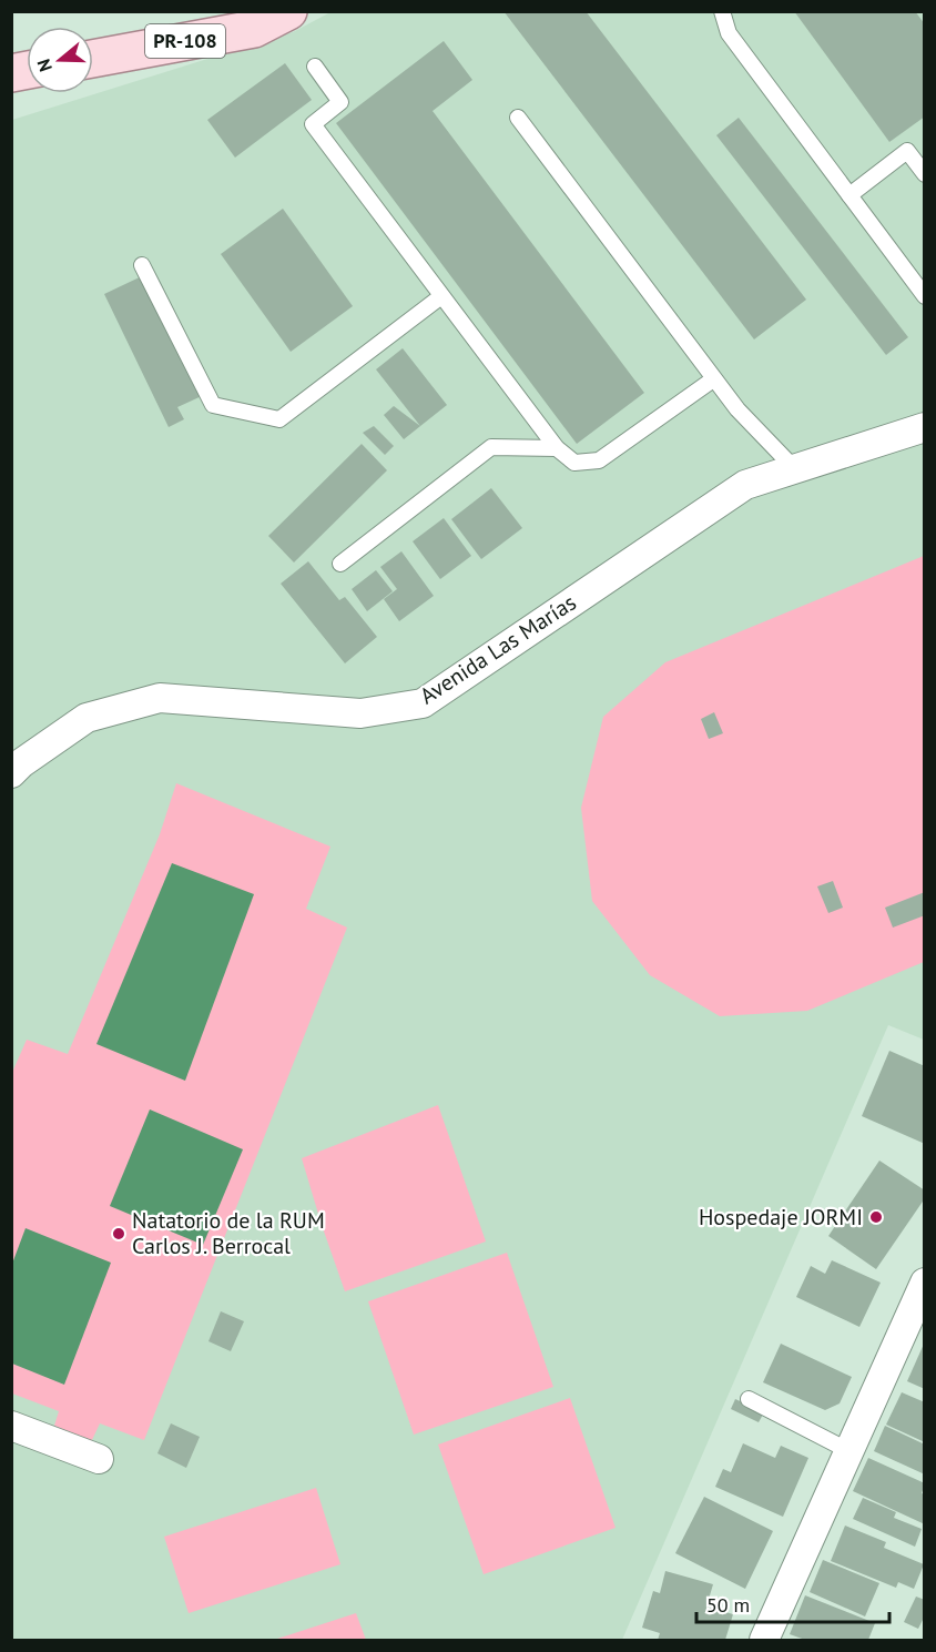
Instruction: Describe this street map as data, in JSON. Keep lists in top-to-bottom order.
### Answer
{
  "streets": {
    "main road": ["PR-108"],
    "street": ["Avenida Las Marías"]
  },
  "places": ["Hospedaje JORMI", "Natatorio de la RUM Carlos J. Berrocal"],
  "scale_bar": "50 m",
  "north": "left"
}
